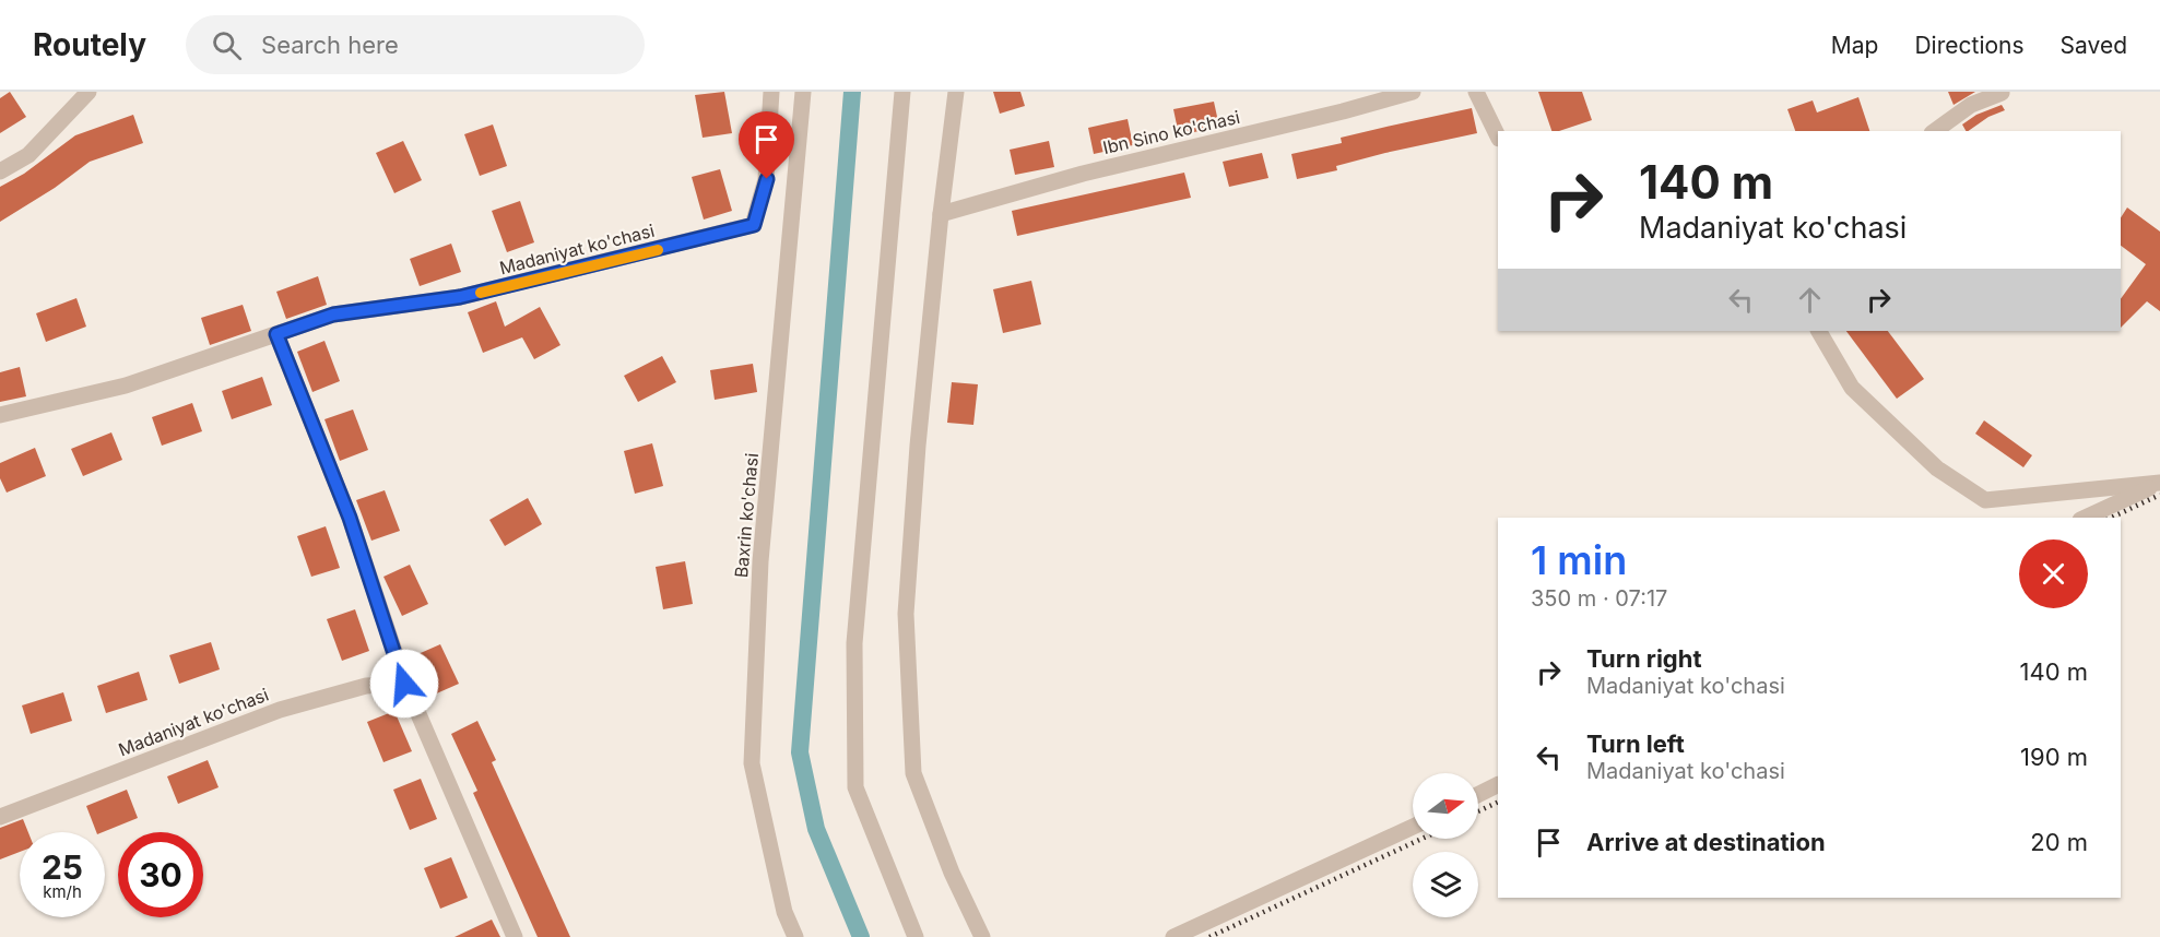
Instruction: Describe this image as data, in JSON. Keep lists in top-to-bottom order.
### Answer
{
  "streets": {
    "street": ["Ibn Sino ko'chasi", "Madaniyat ko'chasi", "Baxrin ko'chasi"]
  },
  "north": "right",
  "page": {
    "header": "Routely",
    "search": "Search here",
    "nav": ["Map", "Directions", "Saved"],
    "turn": ["140 m", "Madaniyat ko'chasi"],
    "heading": ["1 min", "350 m · 07:17"],
    "list": [
      {
        "name": "Turn right",
        "note": "Madaniyat ko'chasi",
        "value": "140 m"
      },
      {
        "name": "Turn left",
        "note": "Madaniyat ko'chasi",
        "value": "190 m"
      },
      {
        "name": "Arrive at destination",
        "value": "20 m"
      }
    ],
    "speed": "25 km/h",
    "limit": "30"
  }
}
